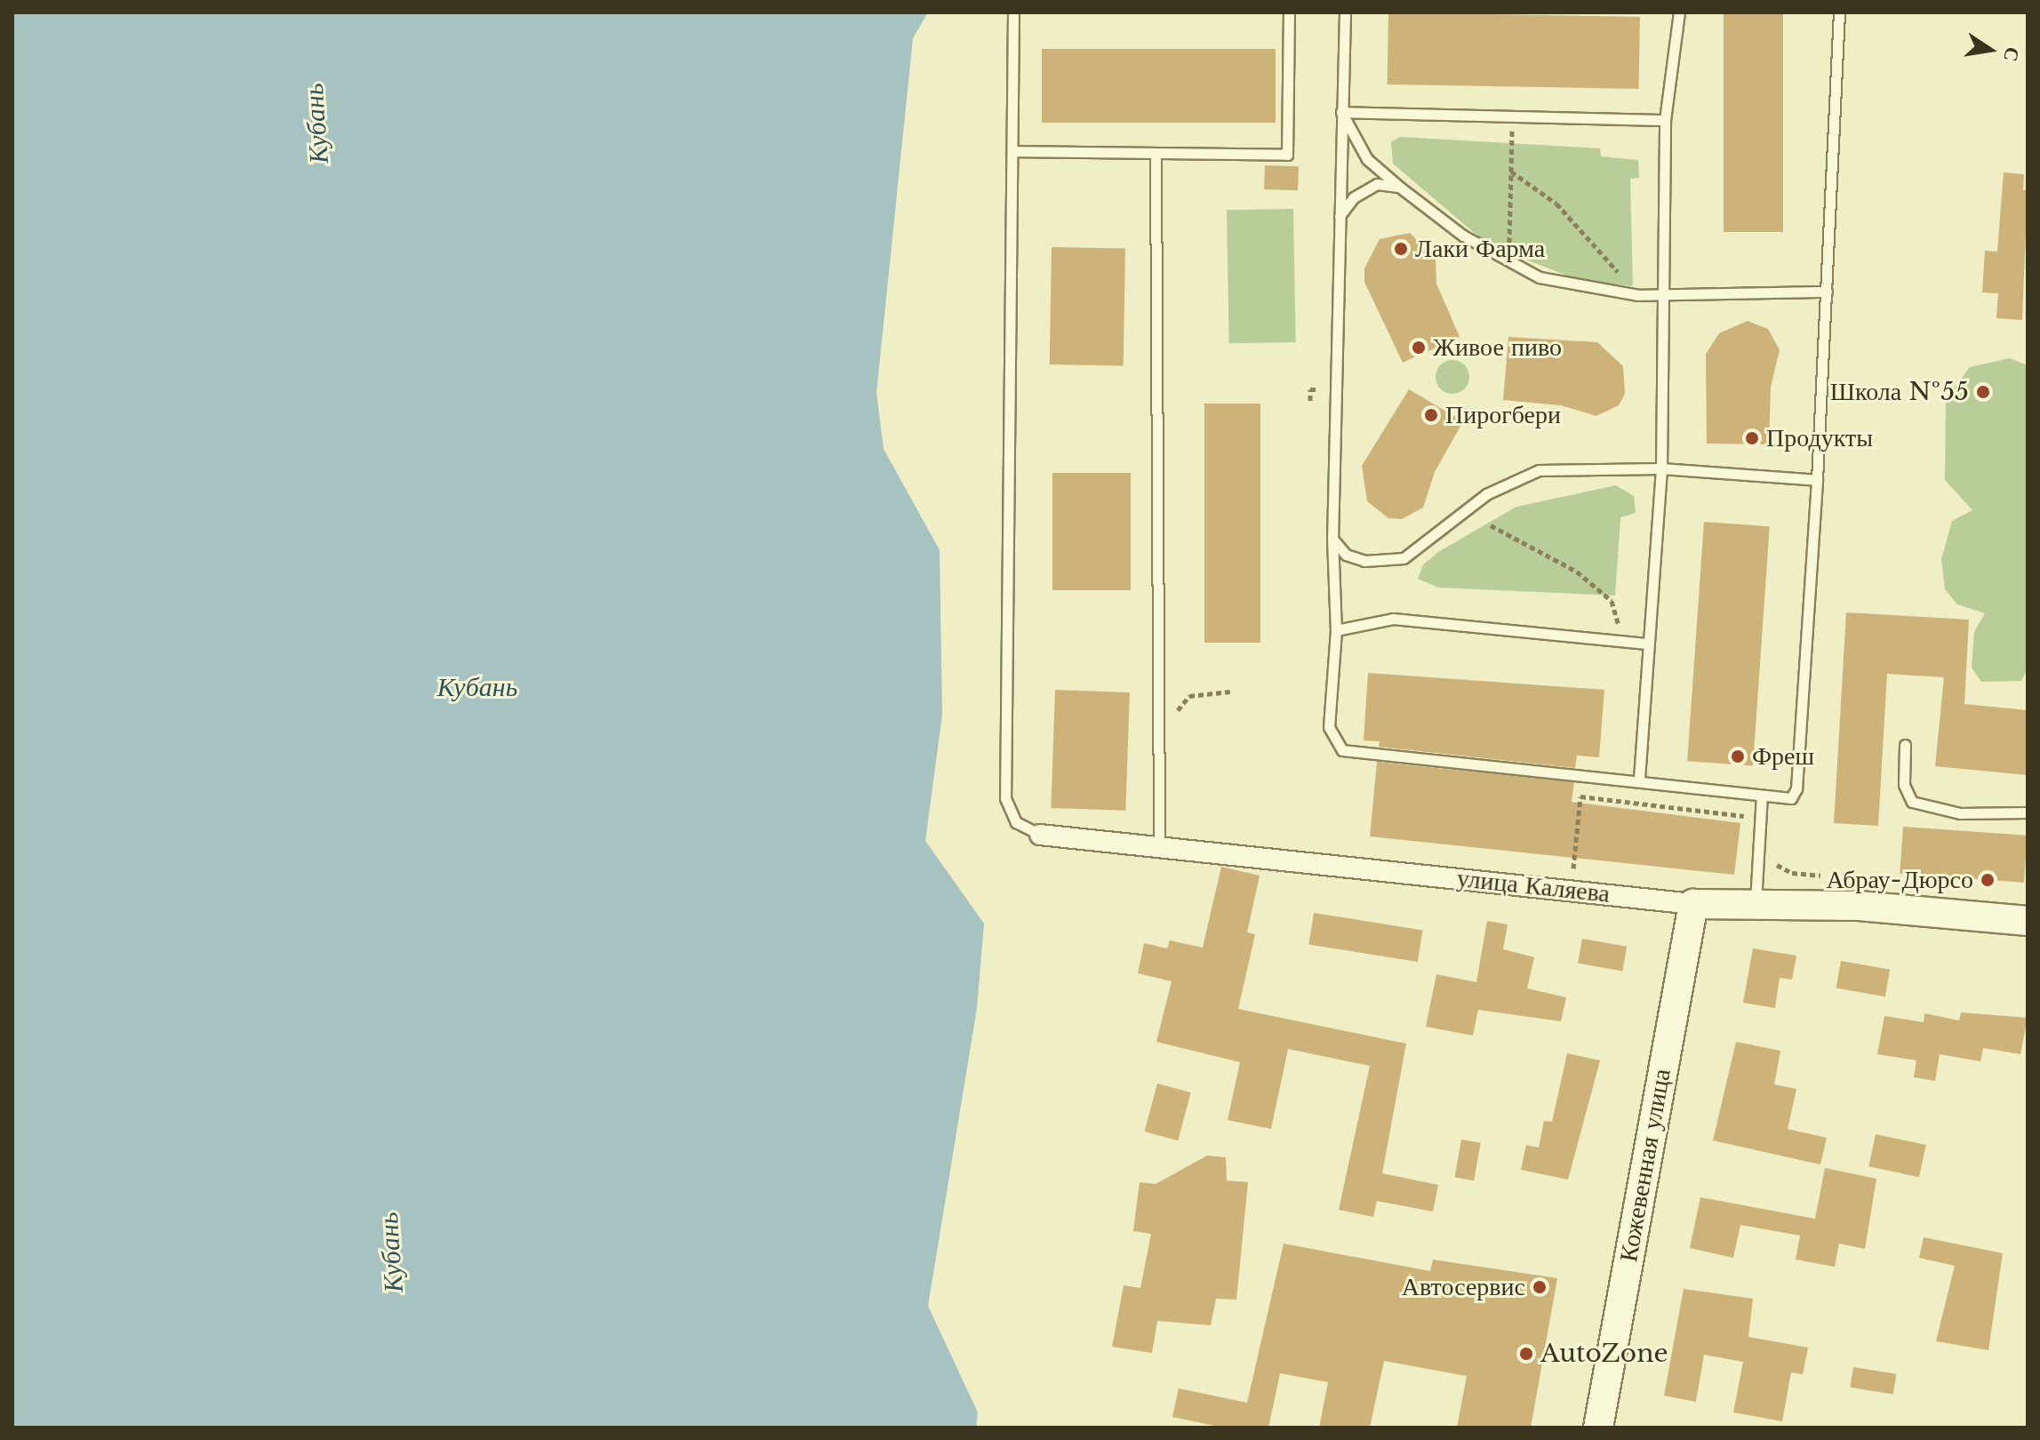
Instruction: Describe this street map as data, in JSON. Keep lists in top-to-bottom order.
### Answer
{
  "streets": {
    "main road": ["улица Каляева", "Кожевенная улица"]
  },
  "crossings": [
    ["улица Каляева", "Кожевенная улица"]
  ],
  "water": ["Кубань"],
  "places": [
    "Лаки Фарма",
    "Живое пиво",
    "Школа №55",
    "Пирогбери",
    "Продукты",
    "Фреш",
    "Абрау-Дюрсо",
    "Автосервис",
    "AutoZone"
  ],
  "north": "right"
}
